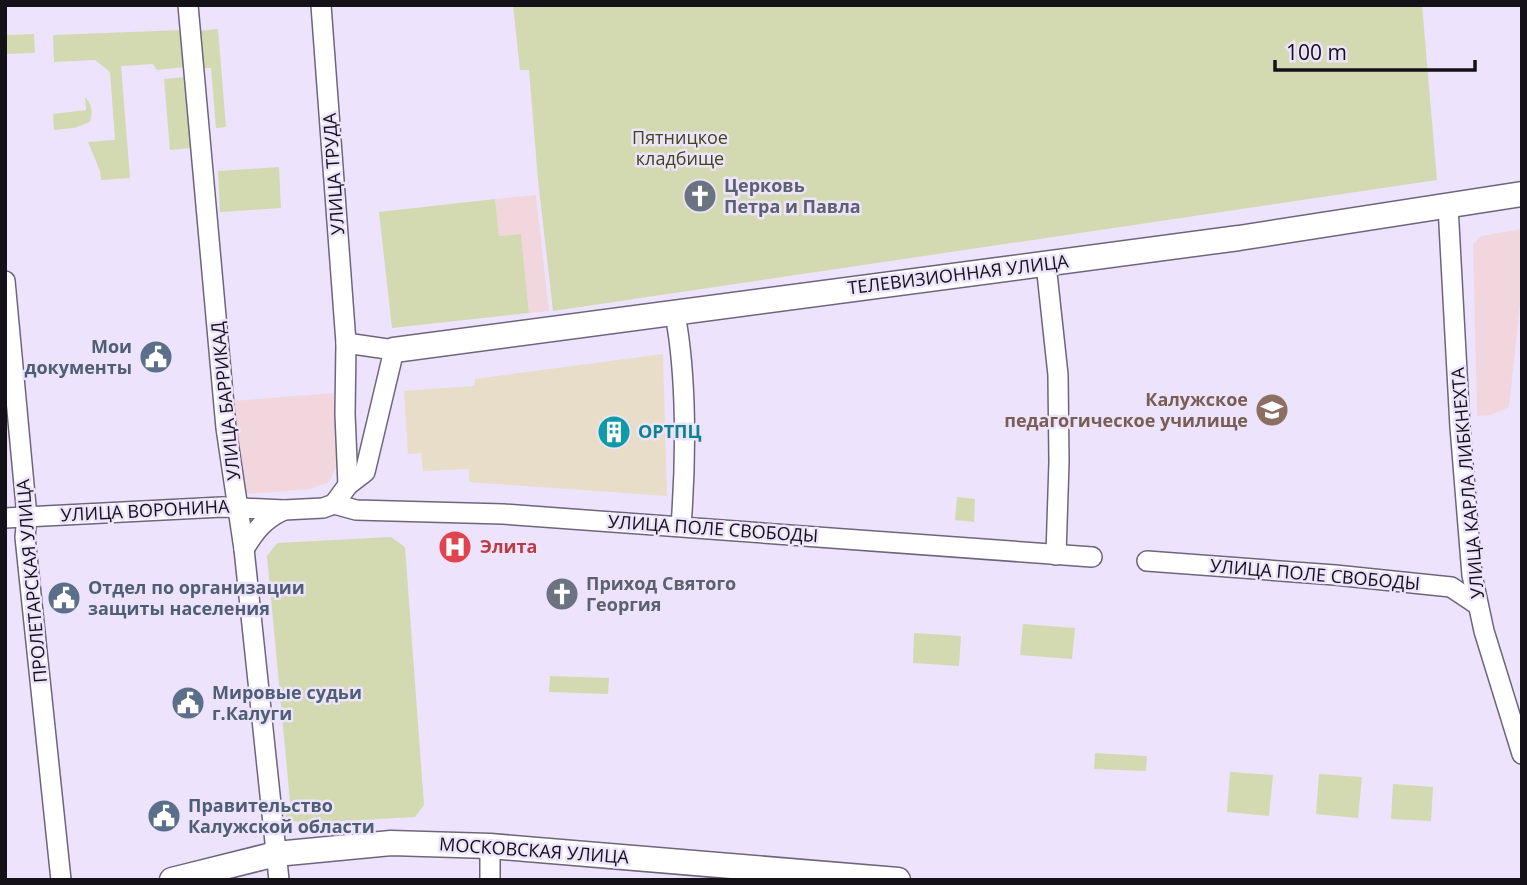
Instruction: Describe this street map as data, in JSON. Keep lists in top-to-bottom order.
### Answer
{
  "streets": {
    "main road": ["ТЕЛЕВИЗИОННАЯ УЛИЦА", "МОСКОВСКАЯ УЛИЦА"],
    "street": [
      "УЛИЦА ТРУДА",
      "УЛИЦА БАРРИКАД",
      "УЛИЦА КАРЛА ЛИБКНЕХТА",
      "УЛИЦА ВОРОНИНА",
      "УЛИЦА ПОЛЕ СВОБОДЫ",
      "ПРОЛЕТАРСКАЯ УЛИЦА"
    ]
  },
  "crossings": [
    ["УЛИЦА ТРУДА", "УЛИЦА ПОЛЕ СВОБОДЫ"],
    ["ТЕЛЕВИЗИОННАЯ УЛИЦА", "УЛИЦА КАРЛА ЛИБКНЕХТА"],
    ["УЛИЦА БАРРИКАД", "УЛИЦА ВОРОНИНА"],
    ["УЛИЦА БАРРИКАД", "МОСКОВСКАЯ УЛИЦА"],
    ["УЛИЦА КАРЛА ЛИБКНЕХТА", "УЛИЦА ПОЛЕ СВОБОДЫ"],
    ["УЛИЦА ВОРОНИНА", "ПРОЛЕТАРСКАЯ УЛИЦА"]
  ],
  "parks": ["Пятницкое кладбище"],
  "places": {
    "church": ["Церковь Петра и Павла", "Приход Святого Георгия"],
    "public building": [
      "Мои документы",
      "Отдел по организации защиты населения",
      "Мировые судьи г.Калуги",
      "Правительство Калужской области"
    ],
    "school or university": ["Калужское педагогическое училище"],
    "building": ["ОРТПЦ"],
    "hospital": ["Элита"]
  },
  "scale_bar": "100 m"
}
